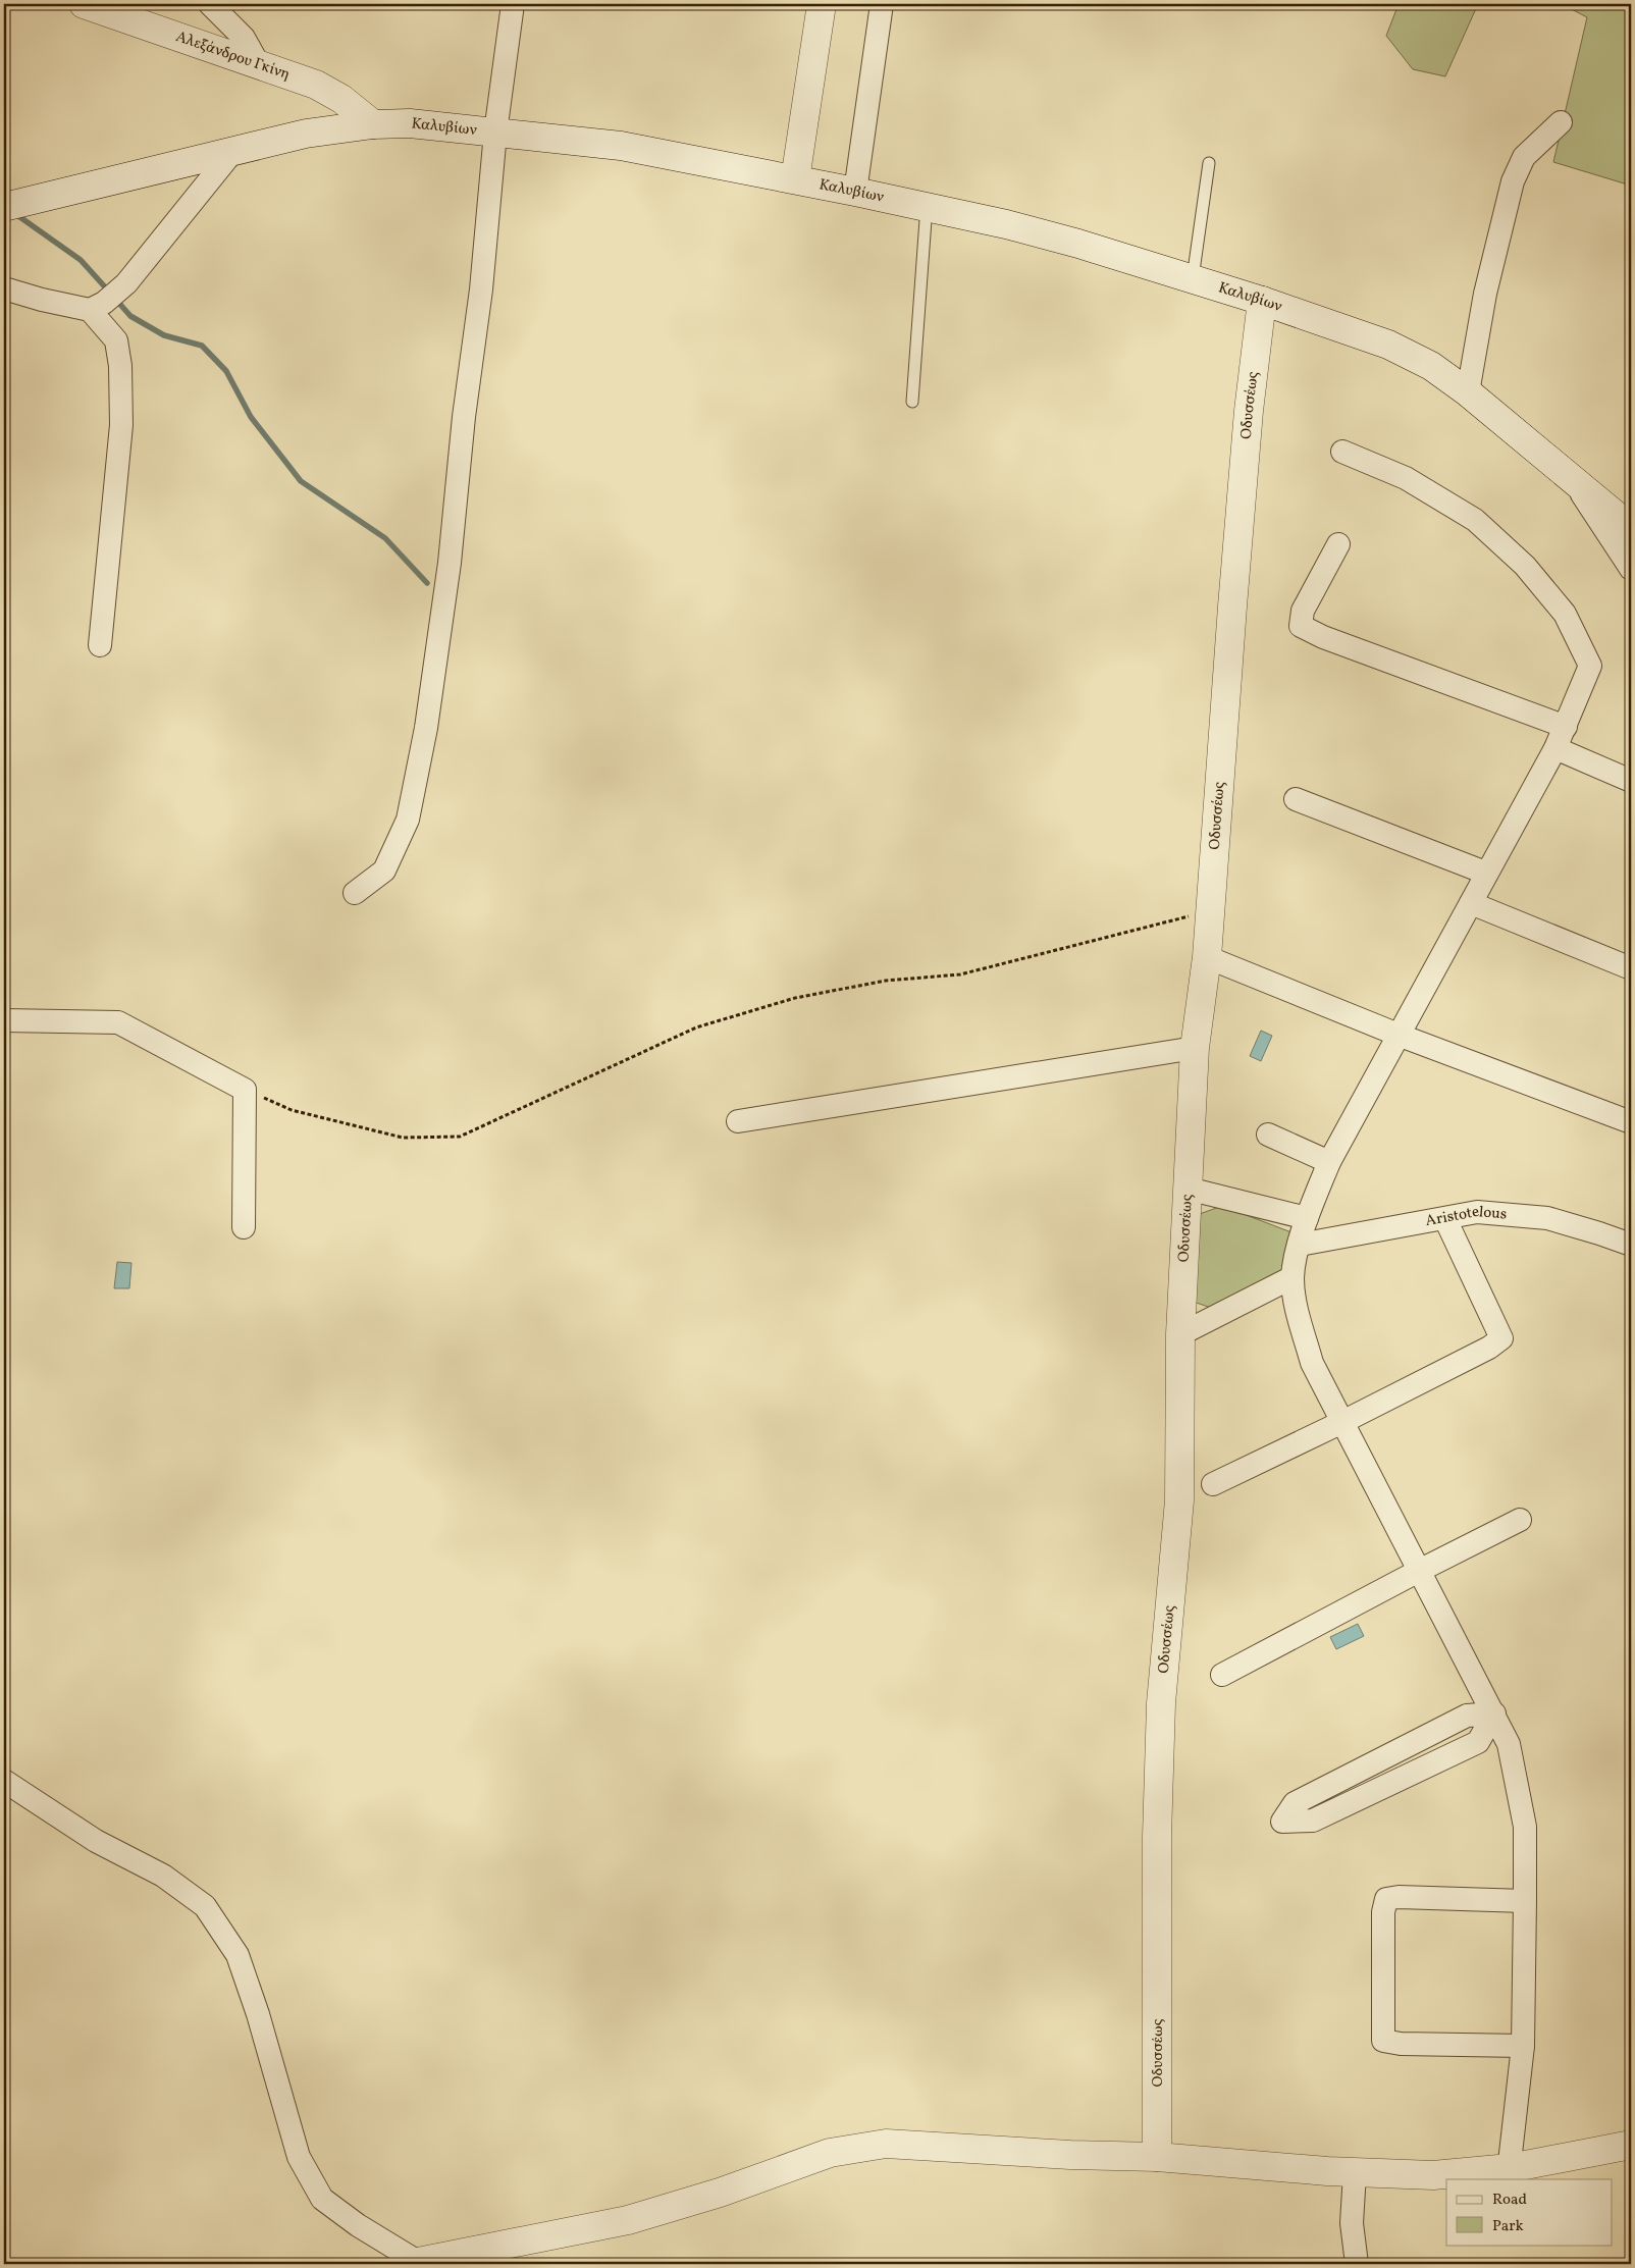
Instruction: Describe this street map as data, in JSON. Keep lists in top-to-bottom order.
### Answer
{
  "streets": {
    "street": [
      "Αλεξάνδρου Γκίνη",
      "Καλυβίων",
      "Οδυσσέως",
      "Aristotelous"
    ]
  },
  "crossings": [
    ["Αλεξάνδρου Γκίνη", "Καλυβίων"],
    ["Καλυβίων", "Οδυσσέως"]
  ],
  "legend": ["Road", "Park"]
}
